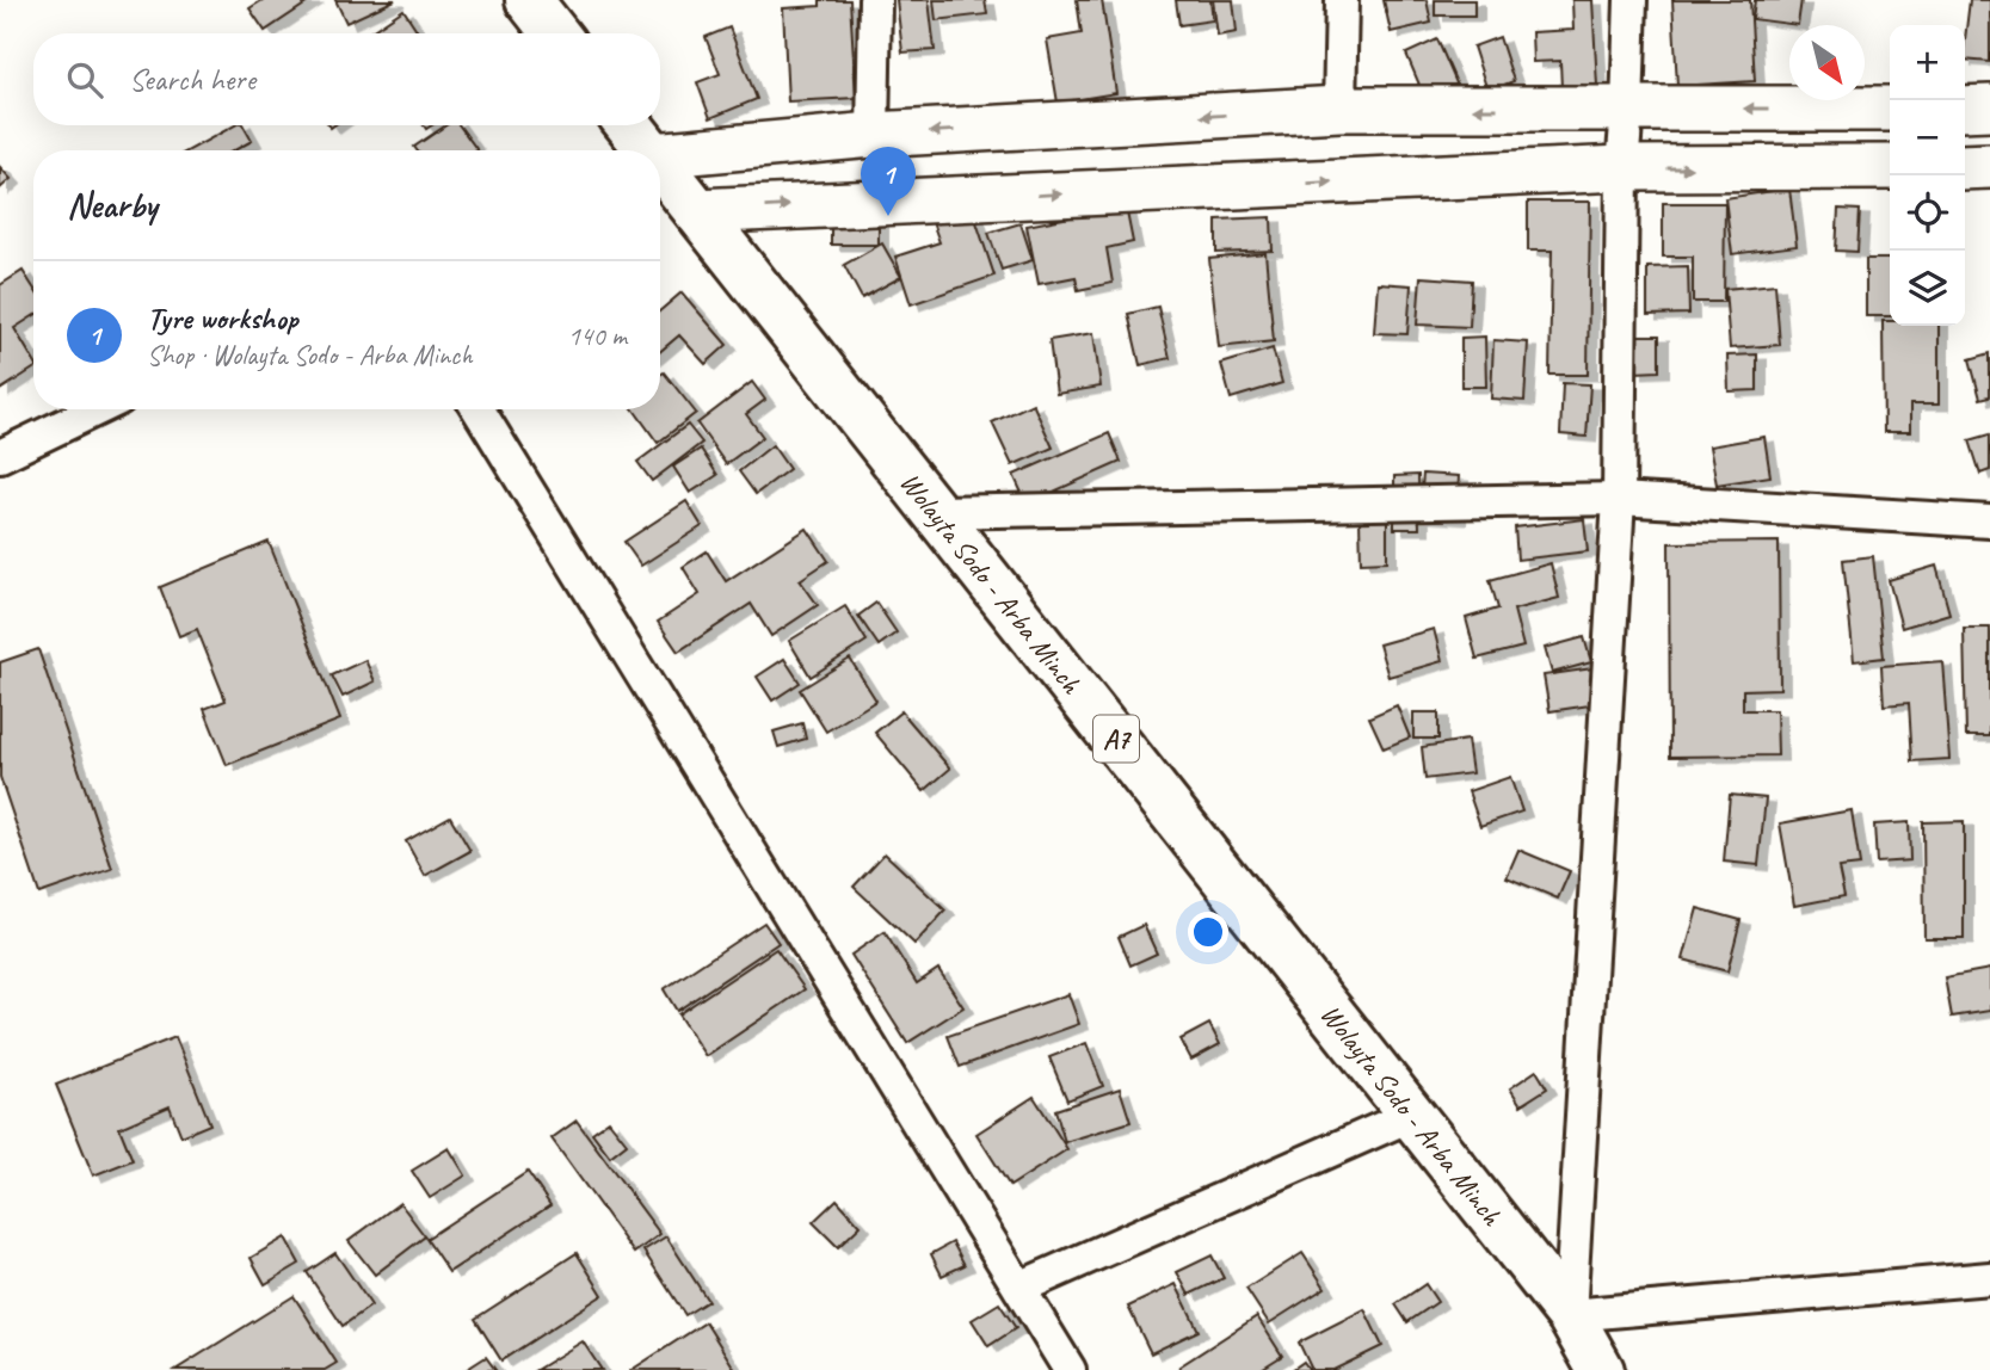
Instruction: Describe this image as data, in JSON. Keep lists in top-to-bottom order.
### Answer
{
  "streets": {
    "highway": ["Wolayta Sodo - Arba Minch", "A7"]
  },
  "north": "bottom right",
  "page": {
    "map_buttons": ["+", "−"],
    "search": "Search here",
    "pins": "1",
    "heading": "Nearby",
    "list": [
      {
        "mark": "1",
        "name": "Tyre workshop",
        "note": "Shop · Wolayta Sodo - Arba Minch",
        "value": "140 m"
      }
    ]
  }
}
